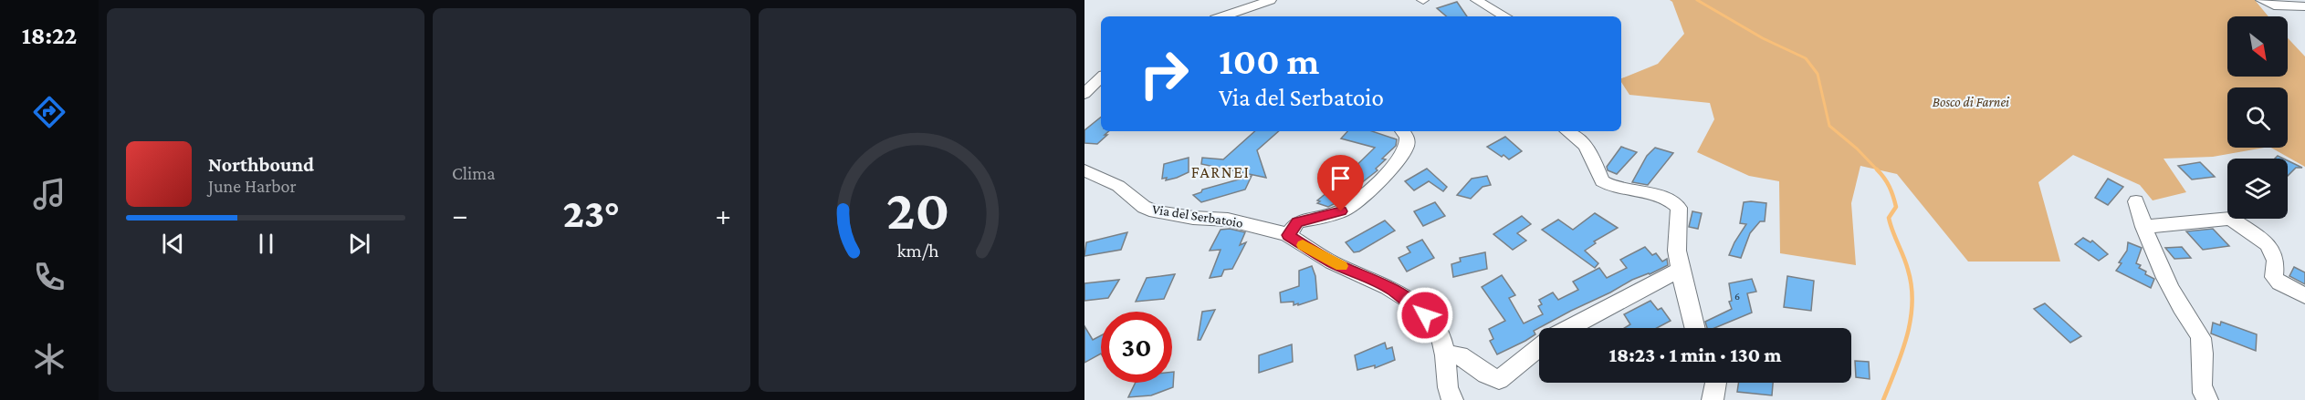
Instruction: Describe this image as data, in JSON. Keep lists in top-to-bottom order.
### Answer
{
  "streets": {
    "street": ["Via del Serbatoio"]
  },
  "districts": ["FARNEI"],
  "parks": ["Bosco di Farnei"],
  "house_numbers": ["6"],
  "north": "bottom right",
  "page": {
    "tabs": "18:22",
    "tile": "Clima",
    "turn": ["100 m", "Via del Serbatoio"],
    "song": ["Northbound", "June Harbor"],
    "heat": ["−", "23°", "+"],
    "limit": "30",
    "trip": "18:23 · 1 min · 130 m",
    "gauge": ["20", "km/h"]
  }
}
